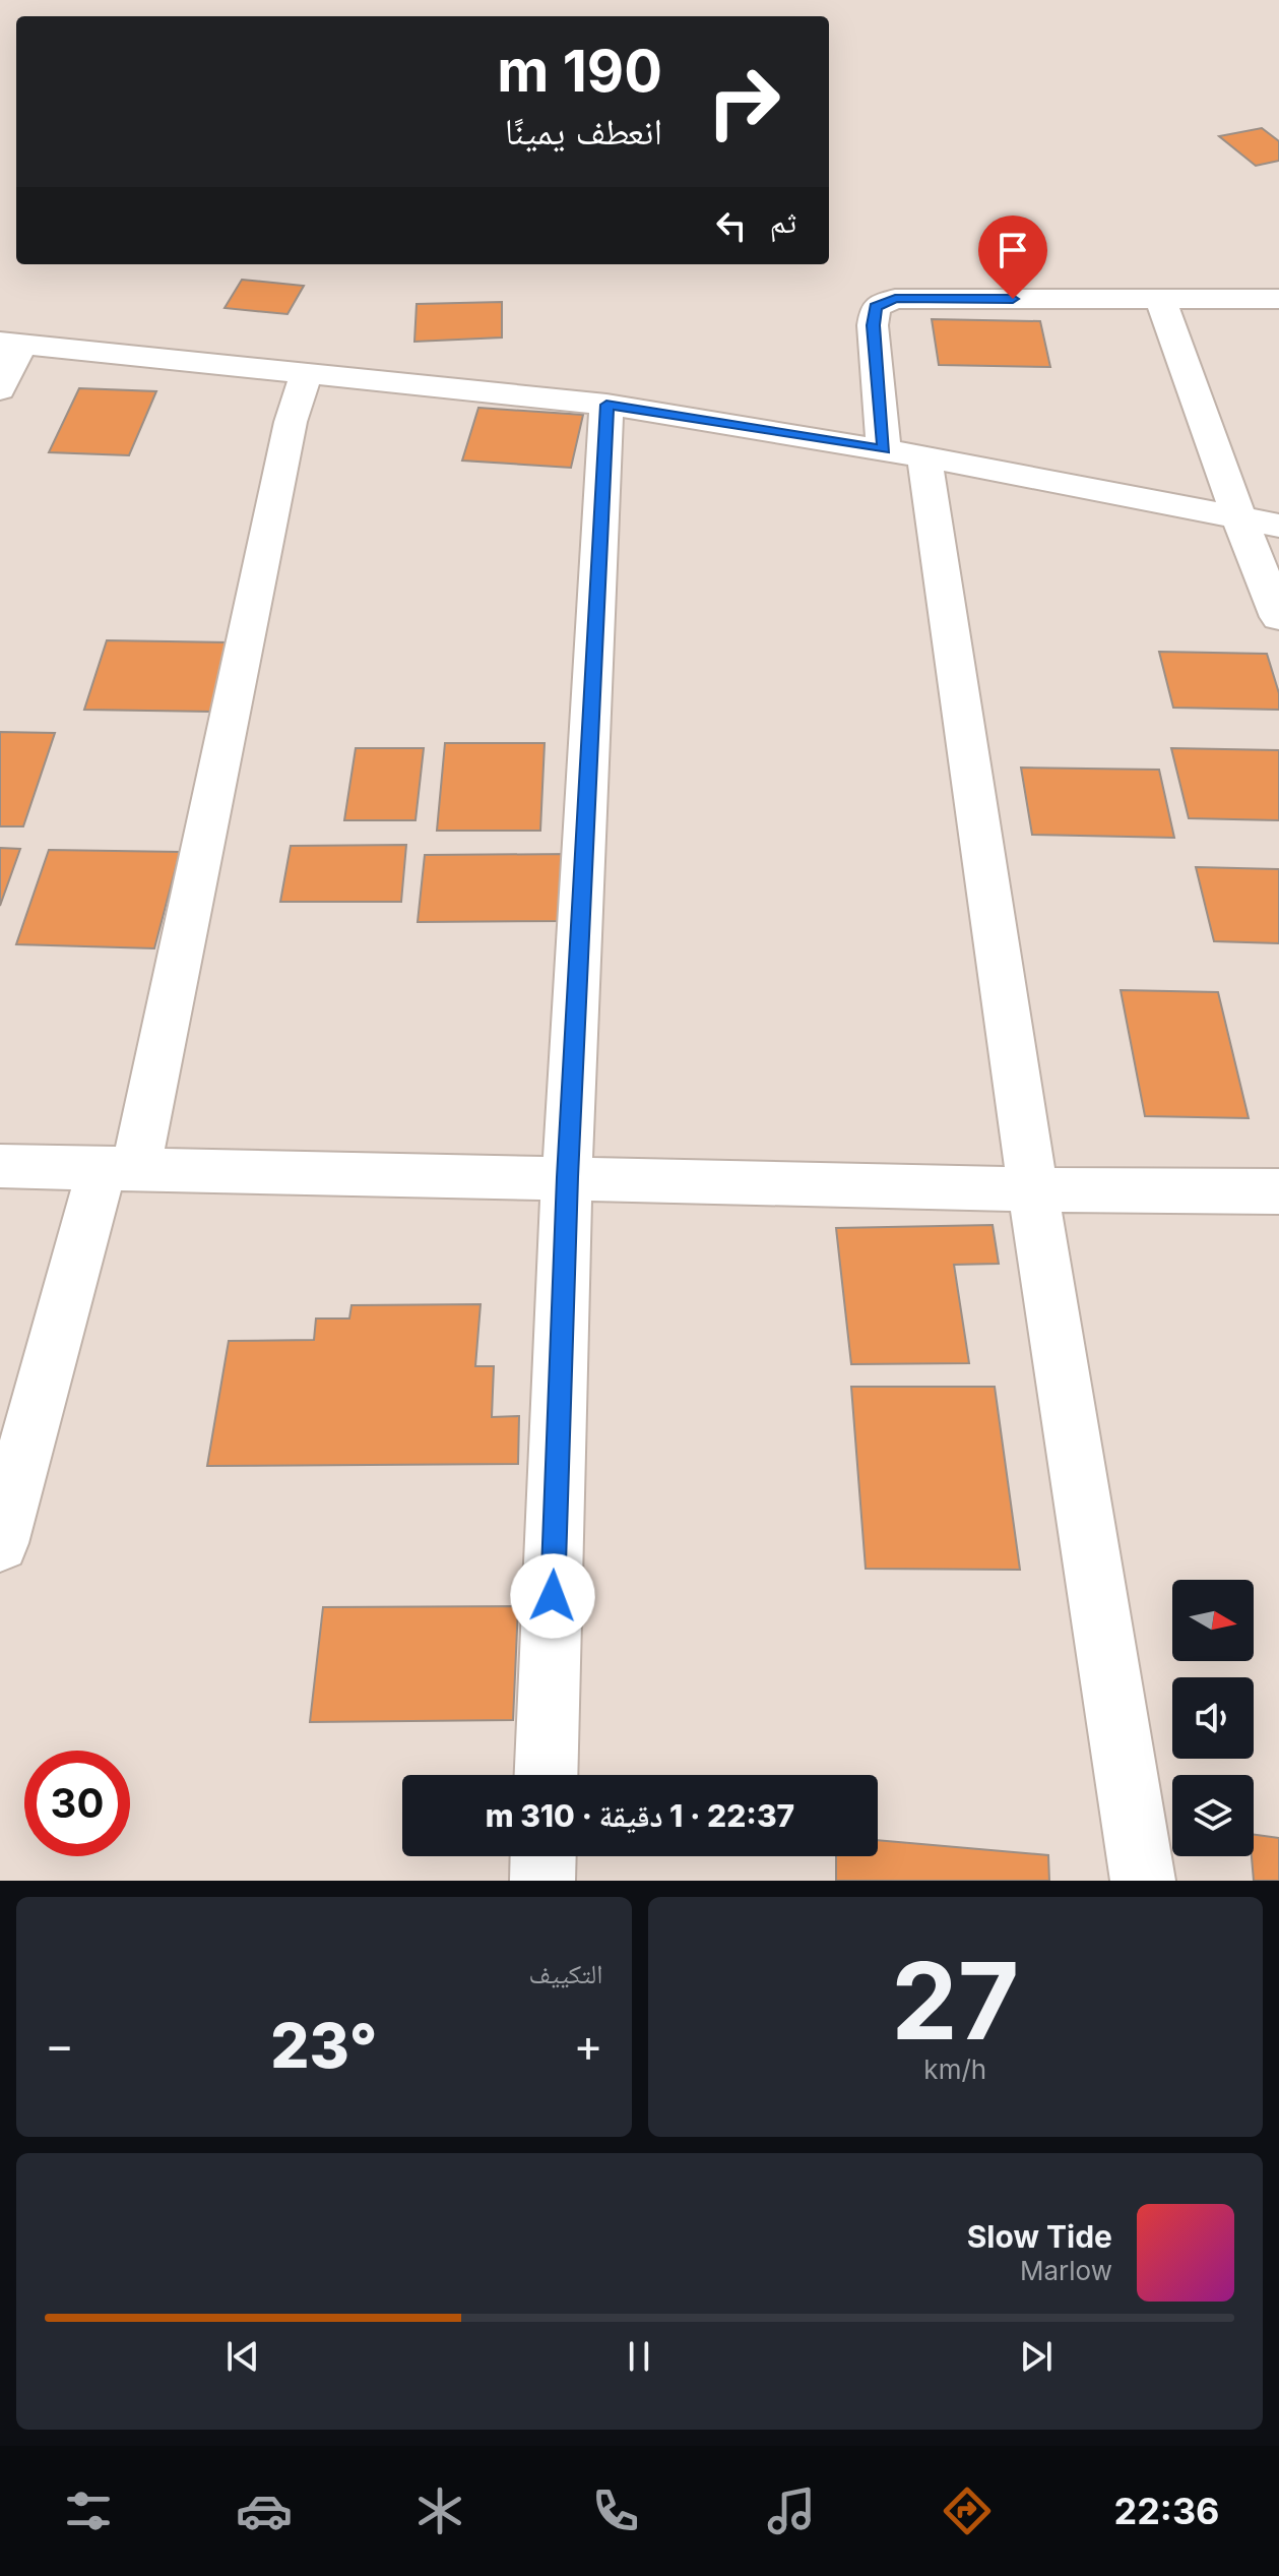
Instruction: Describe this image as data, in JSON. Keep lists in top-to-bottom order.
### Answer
{
  "north": "right",
  "page": {
    "turn": ["190 m", "انعطف يمينًا"],
    "then": "ثم",
    "limit": "30",
    "trip": "22:37 · 1 دقيقة · 310 m",
    "tile": [
      ["27", "km/h"],
      "التكييف"
    ],
    "heat": ["−", "23°", "+"],
    "song": ["Slow Tide", "Marlow"],
    "tabs": "22:36"
  }
}
